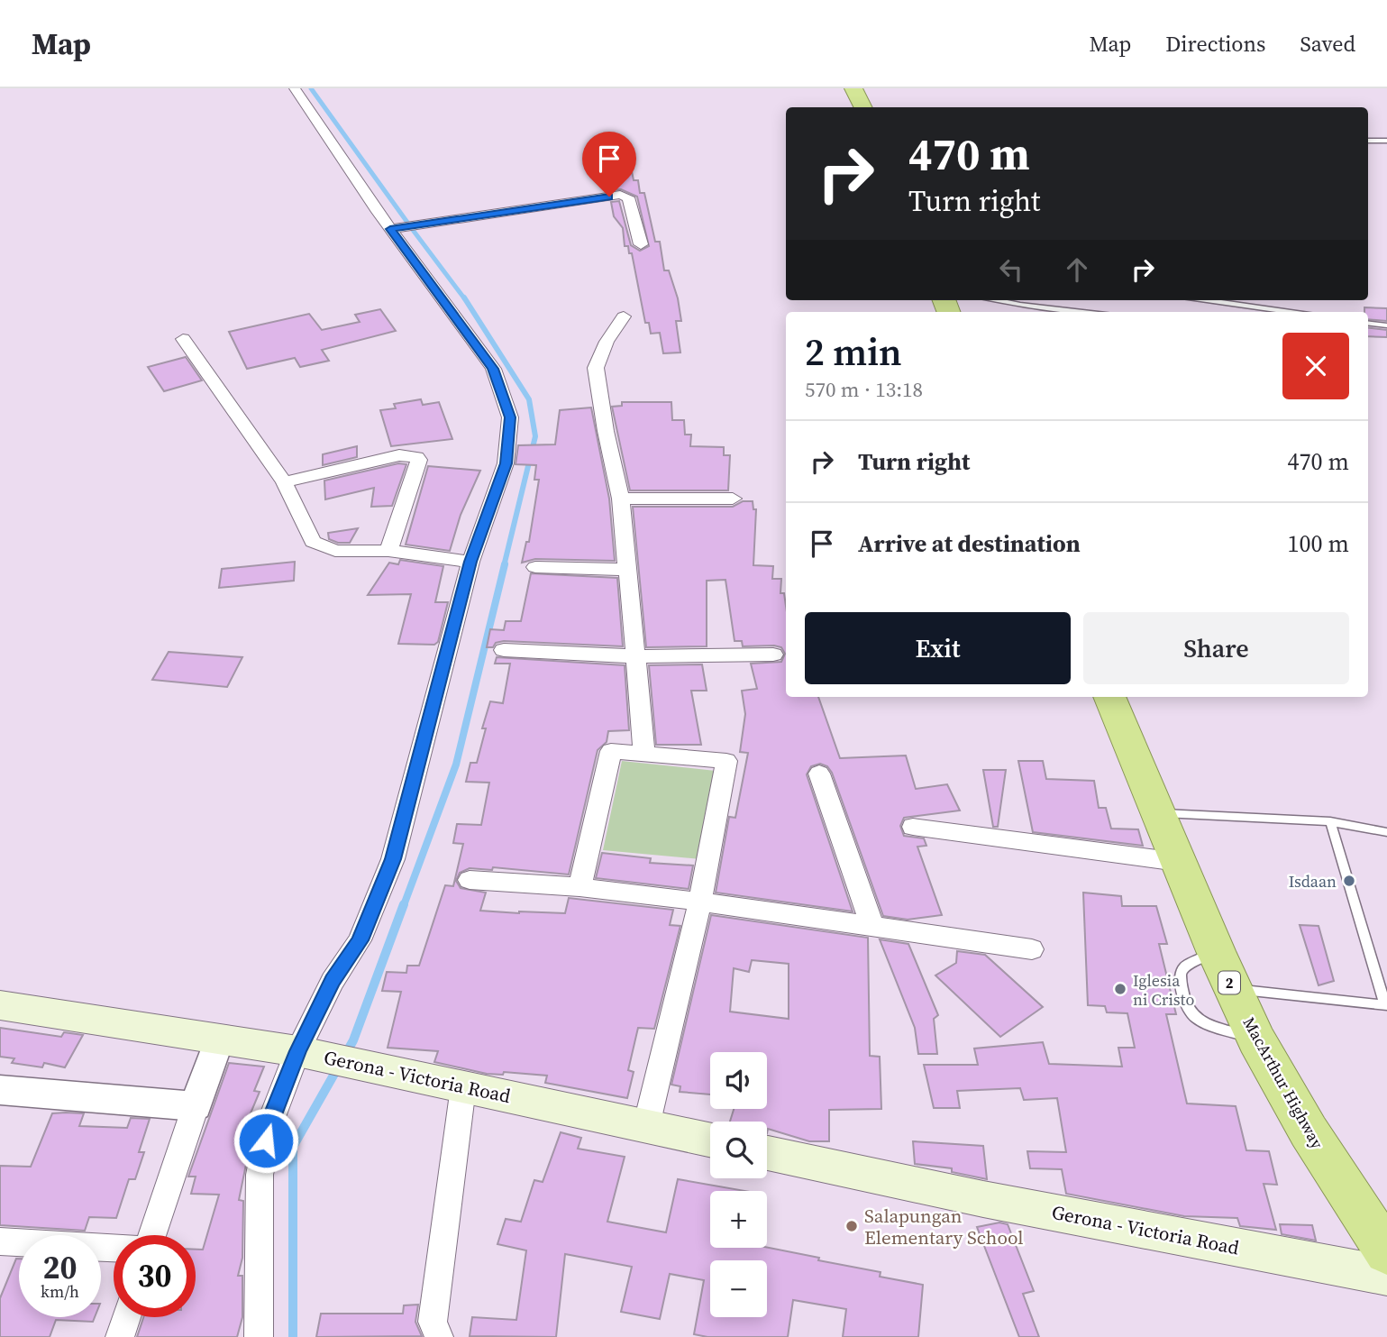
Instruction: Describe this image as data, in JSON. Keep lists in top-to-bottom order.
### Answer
{
  "streets": {
    "highway": ["2", "MacArthur Highway"],
    "main road": ["Gerona - Victoria Road"]
  },
  "places": ["Isdaan", "Iglesia ni Cristo", "Salapungan Elementary School"],
  "page": {
    "header": "Map",
    "nav": ["Map", "Directions", "Saved"],
    "turn": ["470 m", "Turn right"],
    "heading": ["2 min", "570 m · 13:18"],
    "list": [
      {
        "name": "Turn right",
        "value": "470 m"
      },
      {
        "name": "Arrive at destination",
        "value": "100 m"
      }
    ],
    "buttons": ["Exit", "Share"],
    "map_buttons": ["+", "−"],
    "speed": "20 km/h",
    "limit": "30"
  }
}
